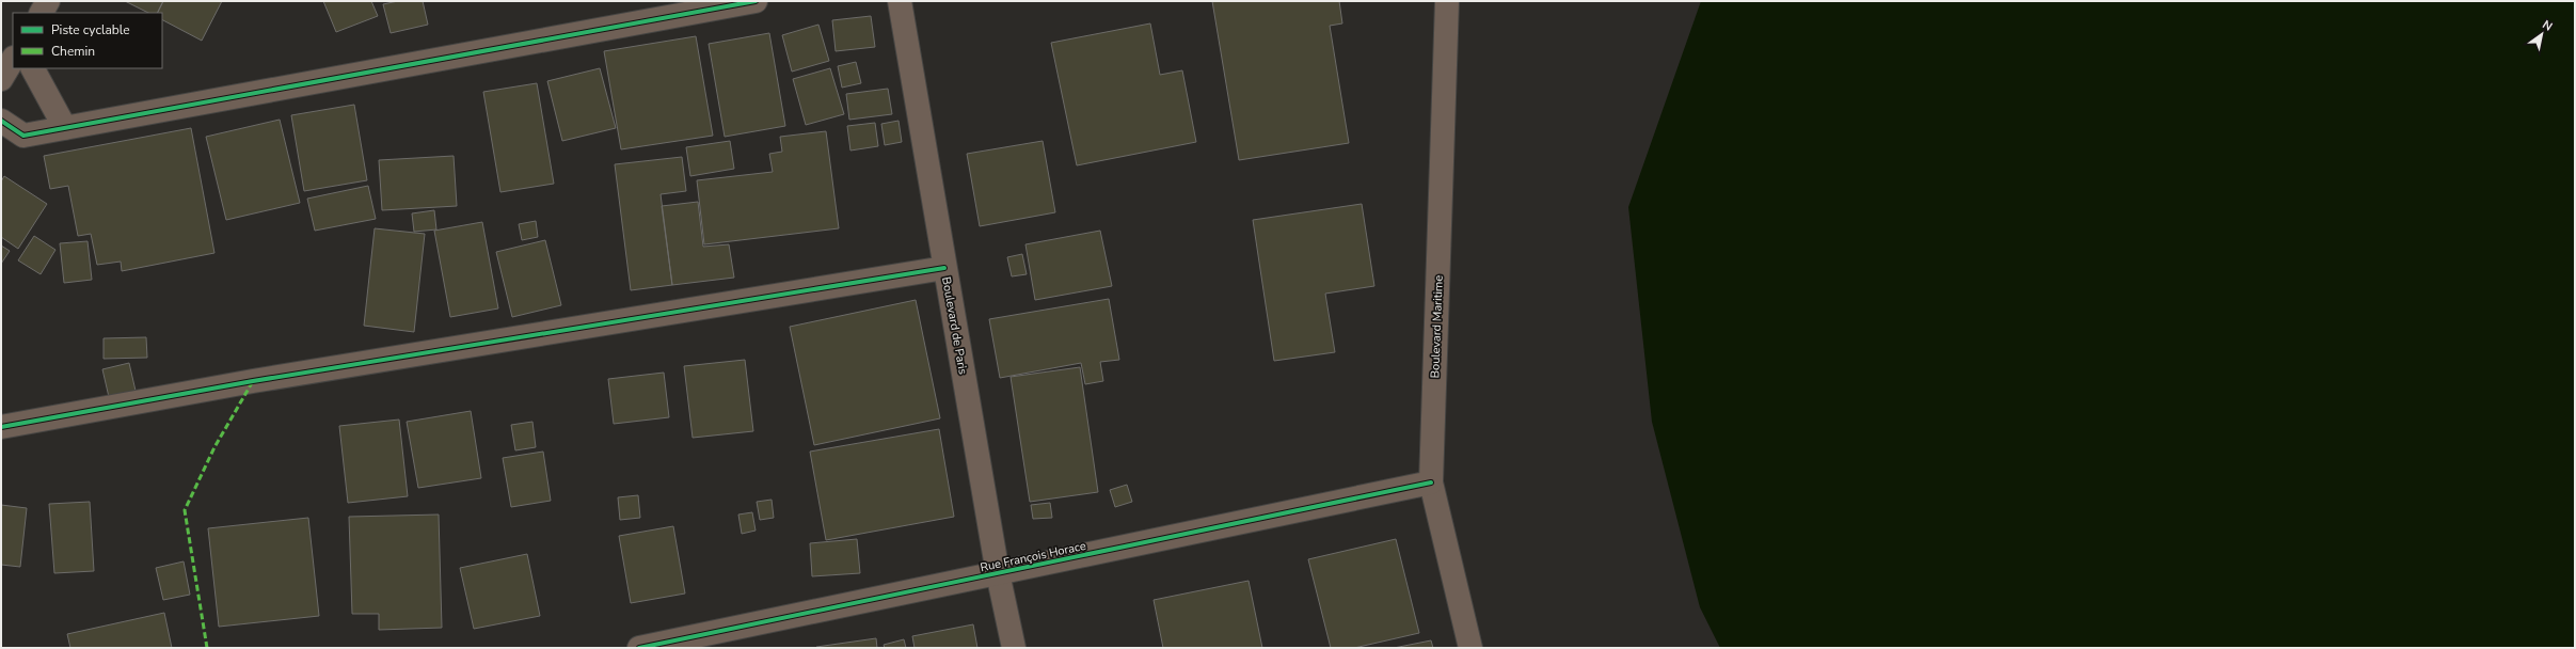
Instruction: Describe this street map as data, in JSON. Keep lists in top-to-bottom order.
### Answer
{
  "streets": {
    "street": ["Boulevard de Paris", "Boulevard Maritime", "Rue François Horace"]
  },
  "crossings": [
    ["Boulevard de Paris", "Rue François Horace"],
    ["Boulevard Maritime", "Rue François Horace"]
  ],
  "legend": ["Piste cyclable", "Chemin"],
  "north": "top right"
}
